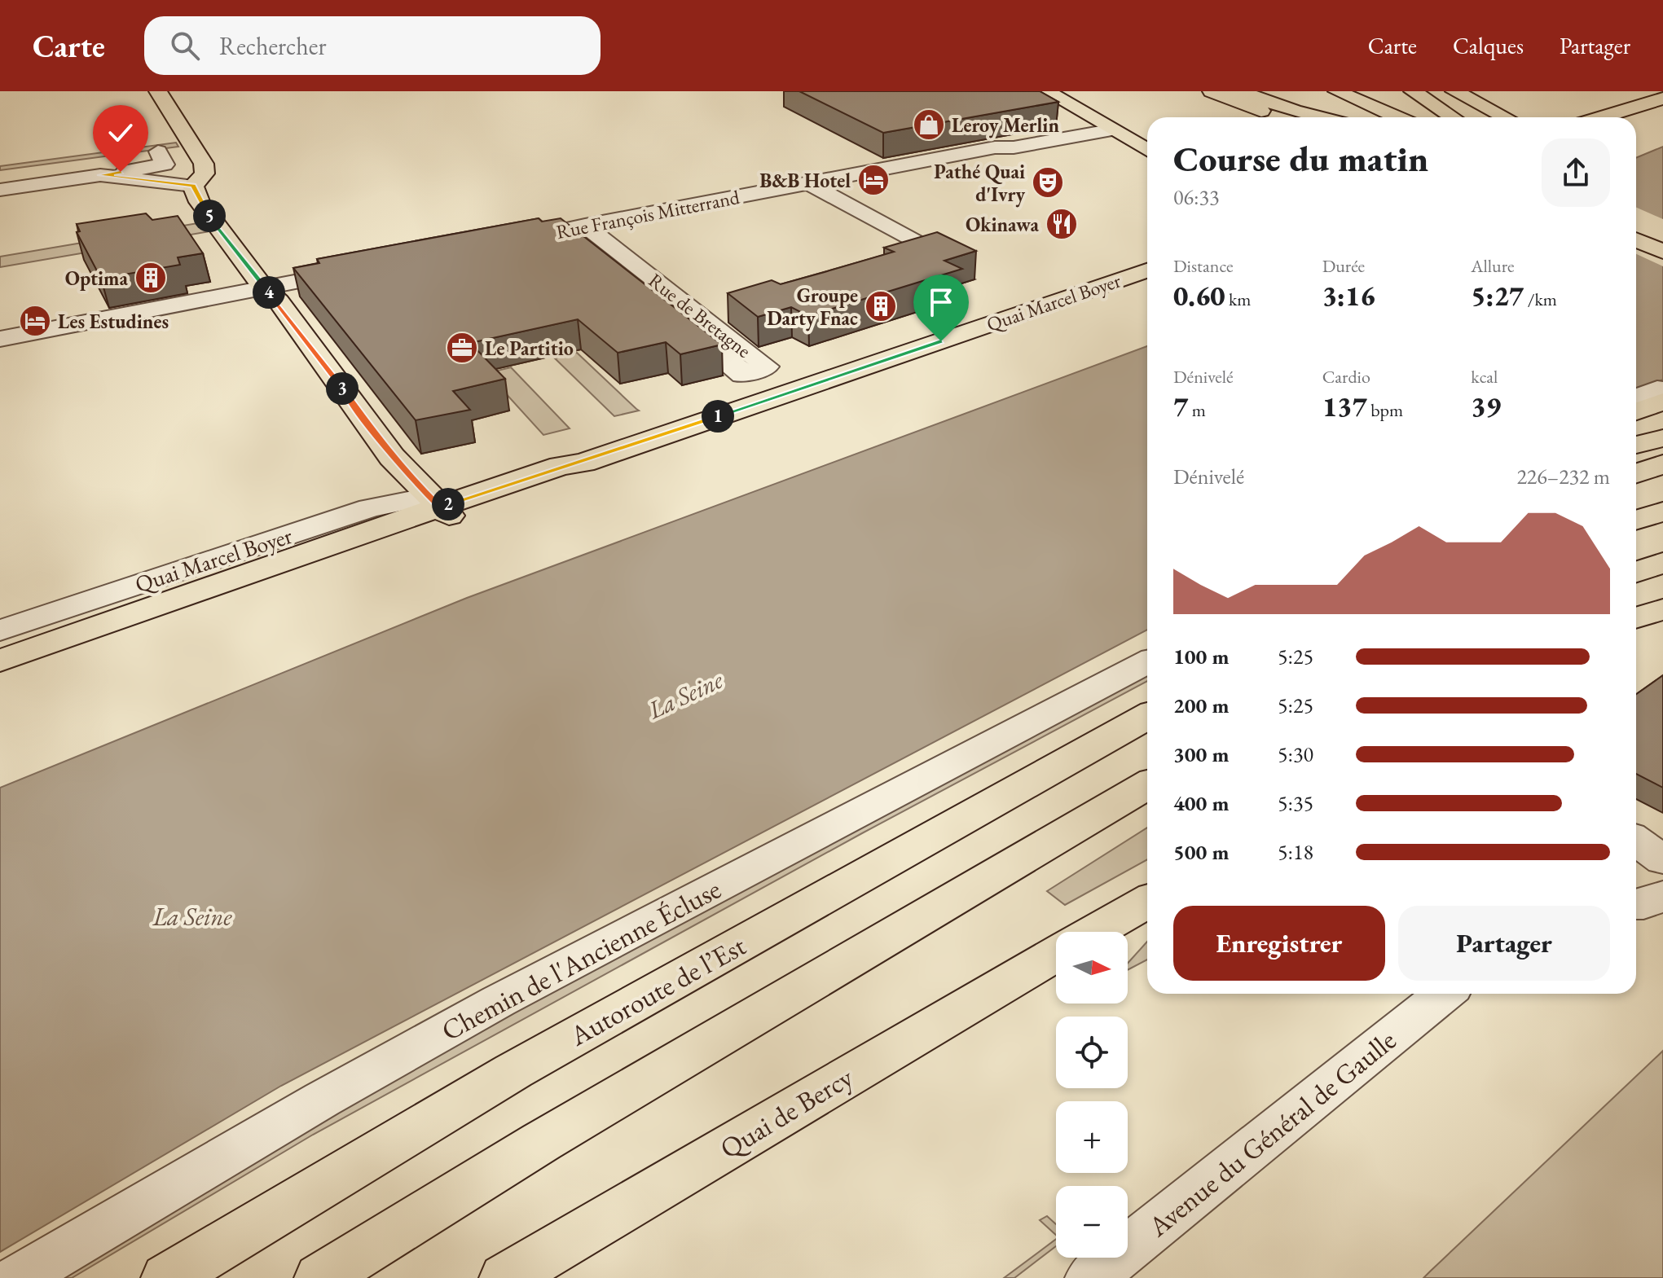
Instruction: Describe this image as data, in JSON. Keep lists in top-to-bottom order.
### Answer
{
  "streets": {
    "main road": ["Quai Marcel Boyer", "Autoroute de l’Est", "Quai de Bercy"],
    "street": [
      "Rue François Mitterrand",
      "Rue de Bretagne",
      "Chemin de l'Ancienne Écluse",
      "Avenue du Général de Gaulle"
    ]
  },
  "crossings": [
    ["Rue François Mitterrand", "Rue de Bretagne"]
  ],
  "water": ["La Seine"],
  "places": {
    "shop": ["Leroy Merlin"],
    "hotel": ["B&B Hotel", "Les Estudines"],
    "theatre": ["Pathé Quai d'Ivry"],
    "restaurant": ["Okinawa"],
    "building": ["Optima", "Groupe Darty Fnac"],
    "office": ["Le Partitio"]
  },
  "north": "right",
  "page": {
    "header": "Carte",
    "search": "Rechercher",
    "nav": ["Carte", "Calques", "Partager"],
    "heading": ["Course du matin", "06:33"],
    "pins": [
      "5",
      "4",
      "3",
      "1",
      "2"
    ],
    "stats": [
      ["Distance", "0.60 km"],
      ["Durée", "3:16"],
      ["Allure", "5:27 /km"],
      ["Dénivelé", "7 m"],
      ["Cardio", "137 bpm"],
      ["kcal", "39"]
    ],
    "chart": ["Dénivelé", "226–232 m"],
    "list": [
      {
        "name": "100 m",
        "note": "5:25"
      },
      {
        "name": "200 m",
        "note": "5:25"
      },
      {
        "name": "300 m",
        "note": "5:30"
      },
      {
        "name": "400 m",
        "note": "5:35"
      },
      {
        "name": "500 m",
        "note": "5:18"
      }
    ],
    "buttons": ["Enregistrer", "Partager"],
    "map_buttons": ["+", "−"]
  }
}
